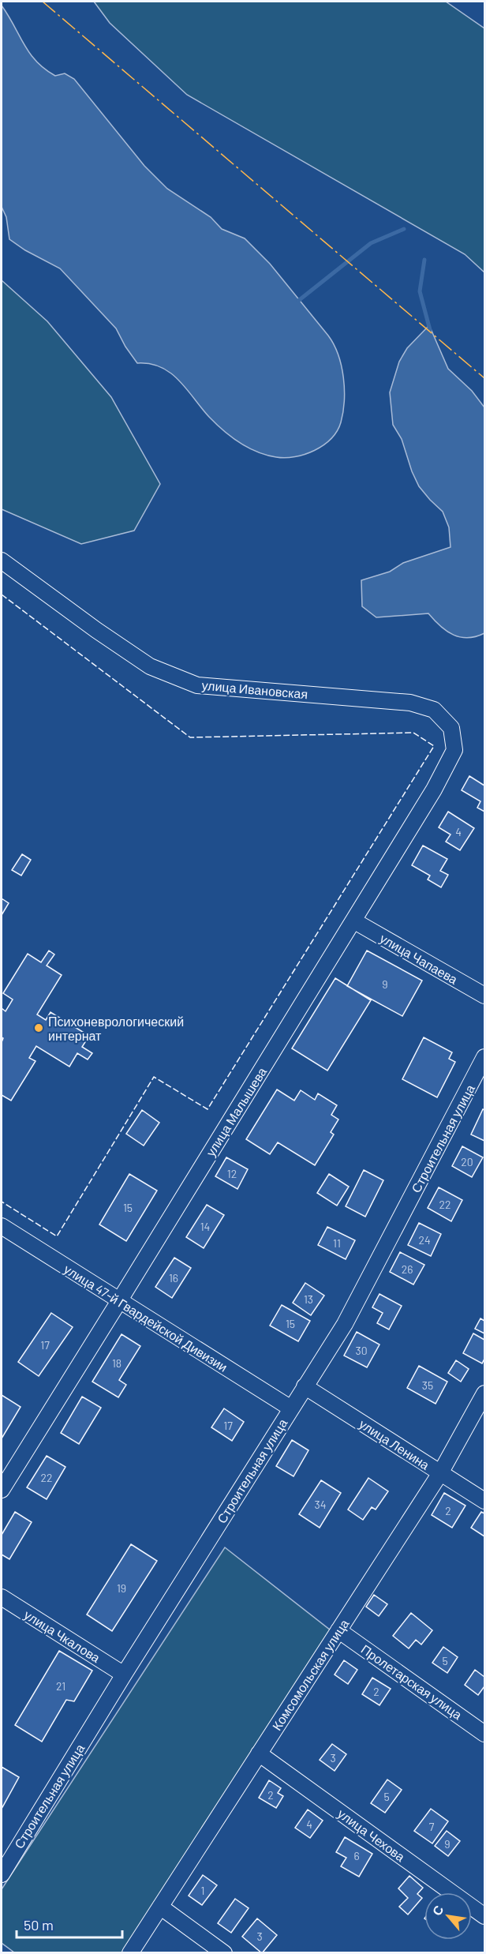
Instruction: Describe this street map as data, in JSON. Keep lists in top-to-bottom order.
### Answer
{
  "streets": {
    "street": [
      "улица Ивановская",
      "улица Чапаева",
      "улица Малышева",
      "Строительная улица",
      "улица 47-й Гвардейской Дивизии",
      "улица Ленина",
      "улица Чкалова",
      "Комсомольская улица",
      "Пролетарская улица",
      "улица Чехова"
    ]
  },
  "crossings": [
    ["улица Ивановская", "улица Малышева"],
    ["улица Чапаева", "улица Малышева"],
    ["улица Малышева", "улица 47-й Гвардейской Дивизии"],
    ["Строительная улица", "улица 47-й Гвардейской Дивизии"],
    ["Строительная улица", "улица Ленина"],
    ["Строительная улица", "улица Чкалова"],
    ["улица Ленина", "Комсомольская улица"],
    ["Комсомольская улица", "Пролетарская улица"],
    ["Комсомольская улица", "улица Чехова"]
  ],
  "places": ["Психоневрологический интернат"],
  "house_numbers": [
    "4",
    "9",
    "20",
    "12",
    "22",
    "15",
    "14",
    "24",
    "11",
    "26",
    "16",
    "13",
    "15",
    "17",
    "30",
    "18",
    "35",
    "17",
    "22",
    "34",
    "2",
    "19",
    "5",
    "21",
    "2",
    "3",
    "2",
    "5",
    "4",
    "7",
    "9",
    "6",
    "1",
    "3"
  ],
  "scale_bar": "50 m",
  "north": "top left"
}
